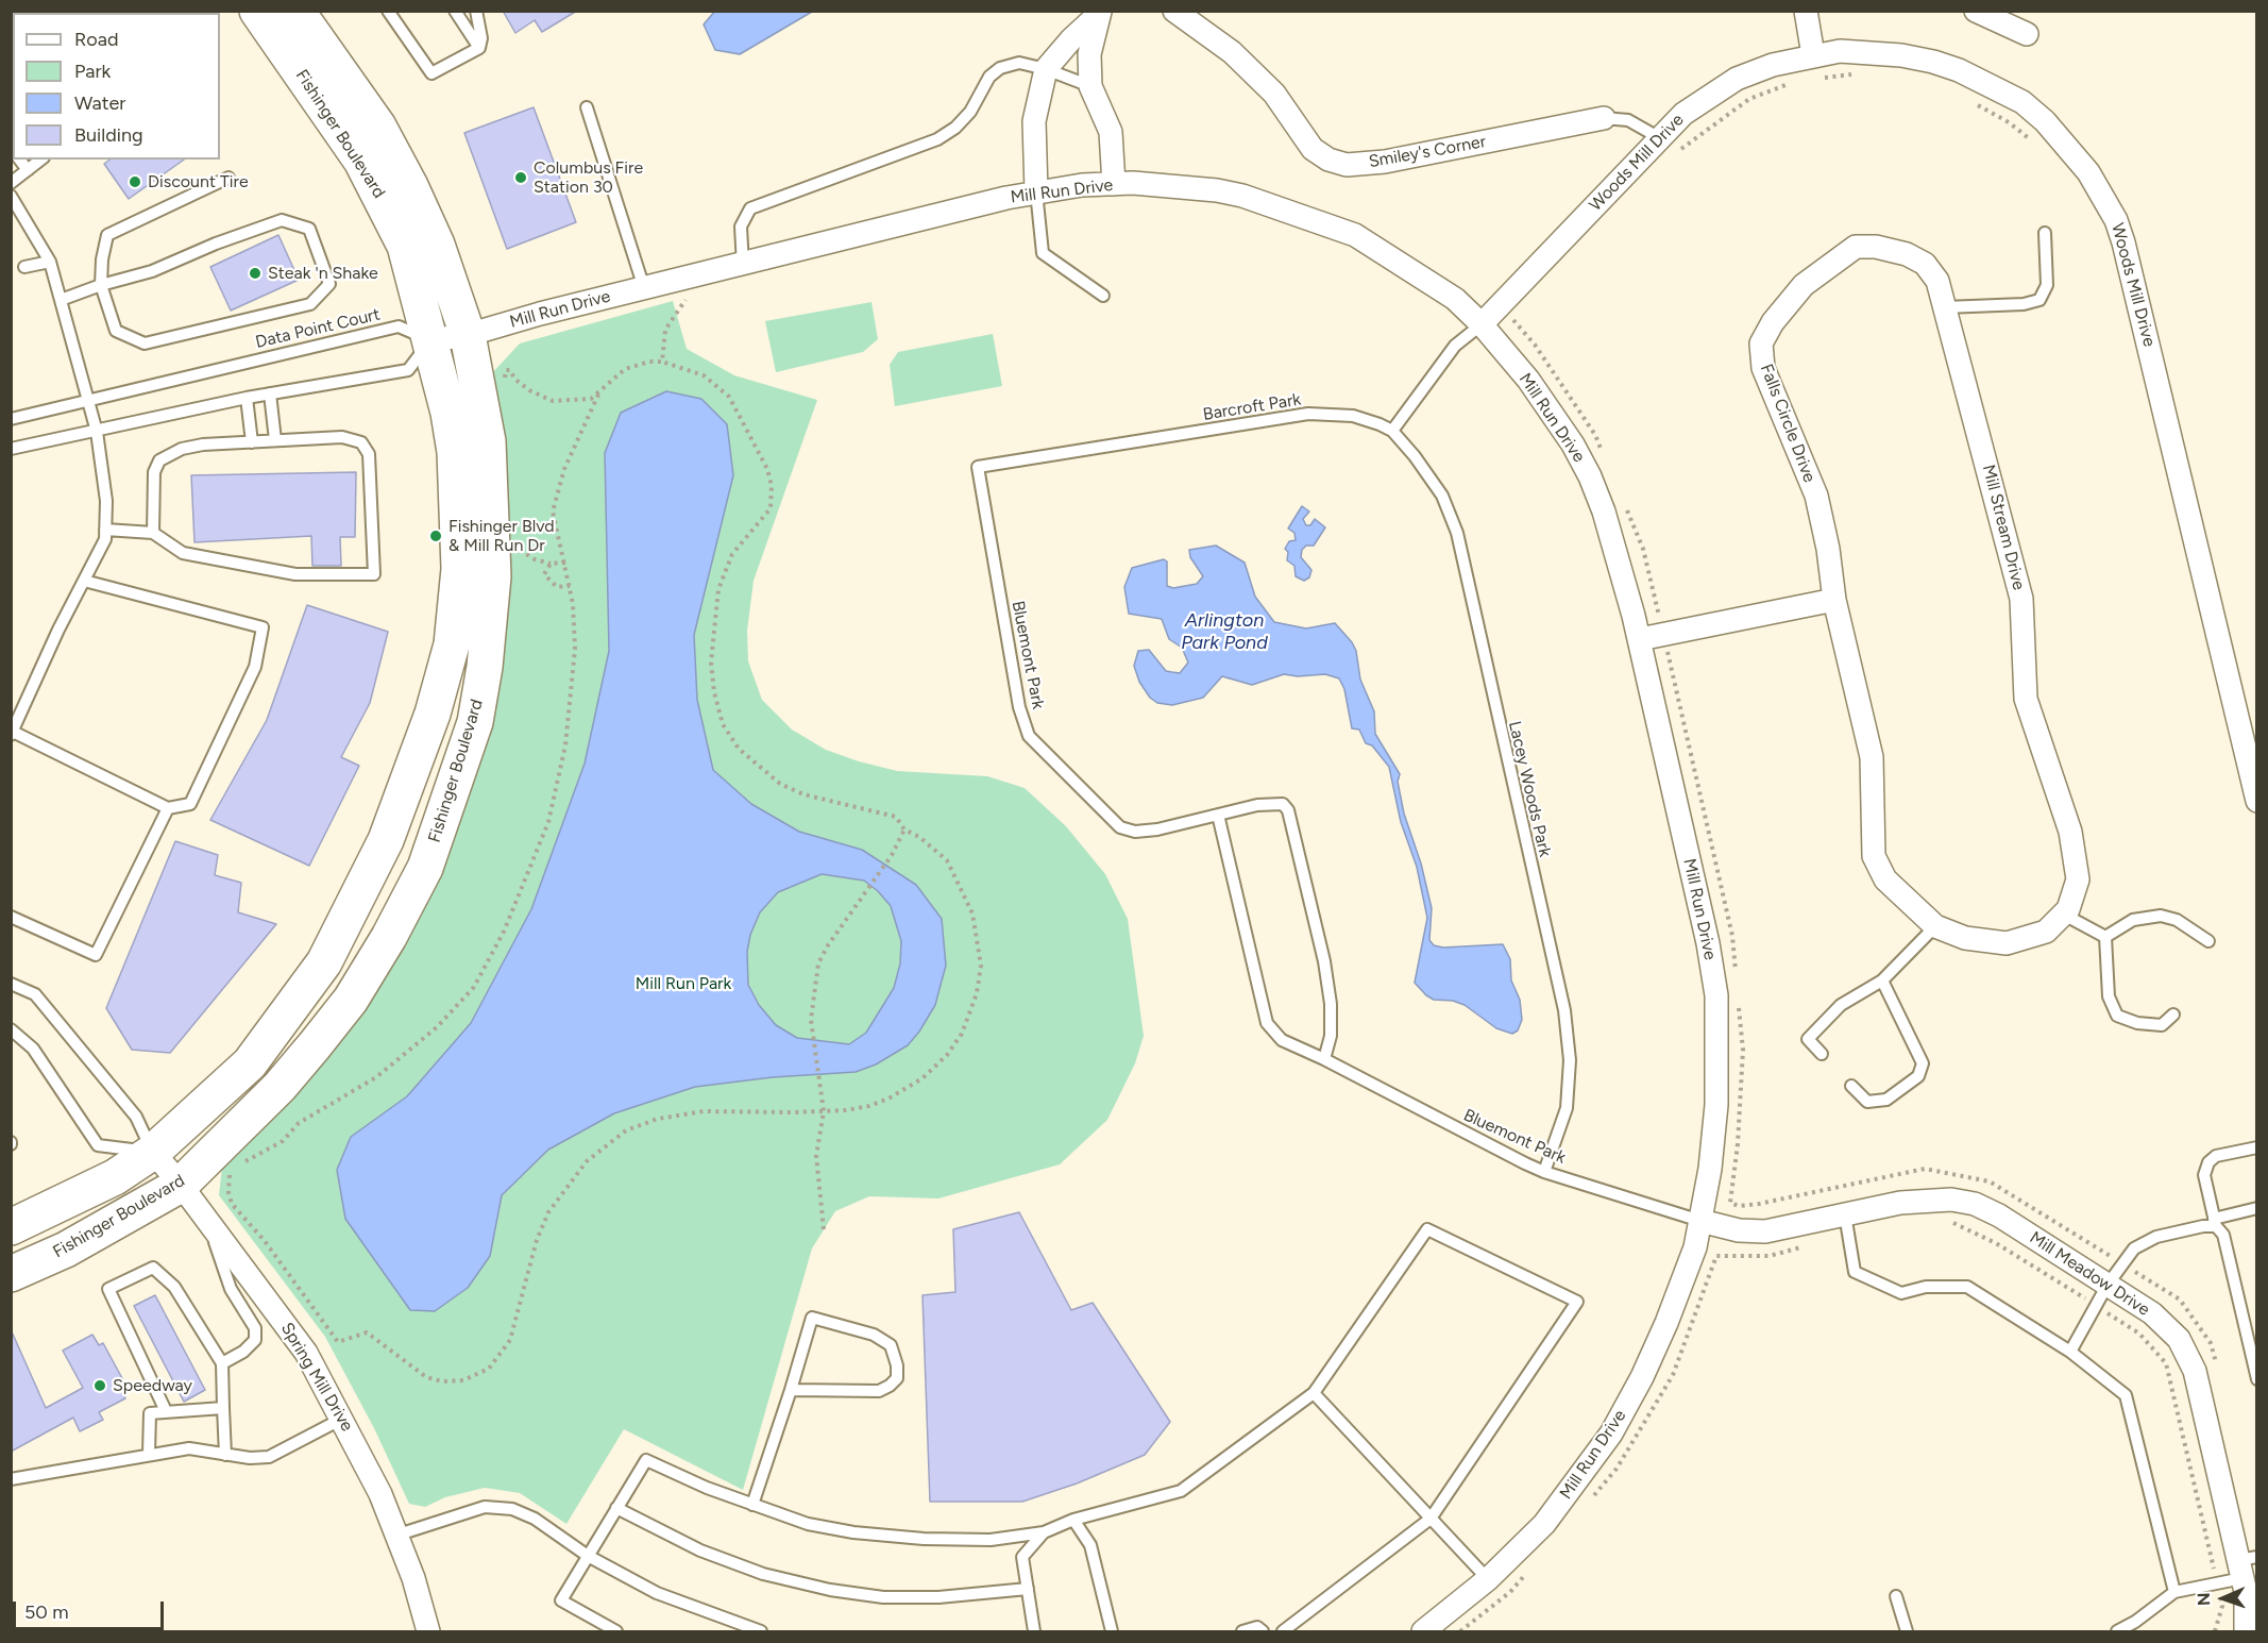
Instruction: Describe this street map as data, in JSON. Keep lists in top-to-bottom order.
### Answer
{
  "streets": {
    "main road": ["Fishinger Boulevard"],
    "street": [
      "Smiley's Corner",
      "Woods Mill Drive",
      "Mill Run Drive",
      "Falls Circle Drive",
      "Mill Stream Drive",
      "Mill Meadow Drive",
      "Spring Mill Drive"
    ],
    "lane": [
      "Data Point Court",
      "Barcroft Park",
      "Bluemont Park",
      "Lacey Woods Park"
    ]
  },
  "crossings": [
    ["Fishinger Boulevard", "Mill Run Drive"],
    ["Fishinger Boulevard", "Data Point Court"],
    ["Fishinger Boulevard", "Spring Mill Drive"],
    ["Smiley's Corner", "Woods Mill Drive"],
    ["Woods Mill Drive", "Mill Run Drive"],
    ["Mill Run Drive", "Data Point Court"],
    ["Mill Run Drive", "Bluemont Park"],
    ["Mill Run Drive", "Mill Meadow Drive"],
    ["Barcroft Park", "Bluemont Park"],
    ["Barcroft Park", "Lacey Woods Park"],
    ["Falls Circle Drive", "Mill Stream Drive"],
    ["Bluemont Park", "Lacey Woods Park"],
    ["Bluemont Park", "Mill Meadow Drive"]
  ],
  "water": ["Arlington Park Pond"],
  "parks": ["Mill Run Park"],
  "places": [
    "Columbus Fire Station 30",
    "Discount Tire",
    "Steak 'n Shake",
    "Fishinger Blvd & Mill Run Dr",
    "Speedway"
  ],
  "legend": [
    "Road",
    "Park",
    "Water",
    "Building"
  ],
  "scale_bar": "50 m",
  "north": "left"
}
